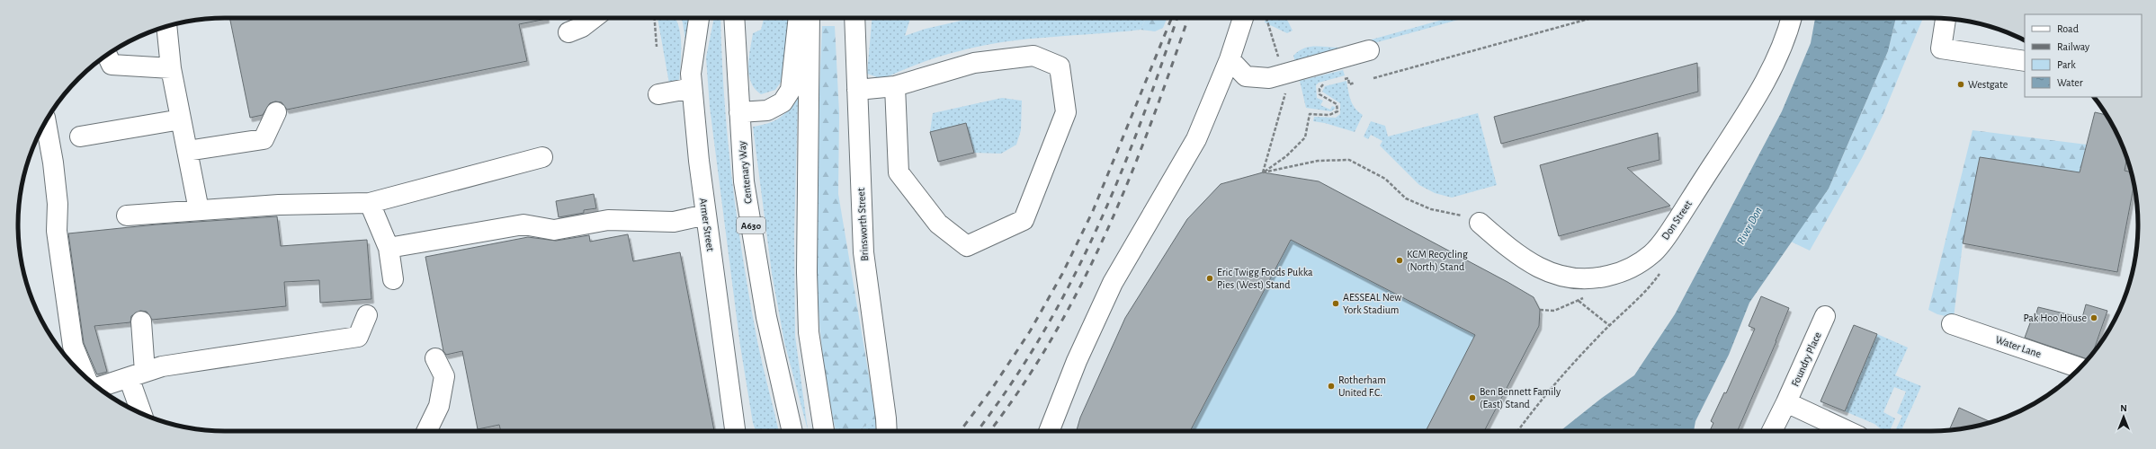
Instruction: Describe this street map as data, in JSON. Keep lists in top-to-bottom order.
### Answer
{
  "streets": {
    "street": [
      "Centenary Way",
      "Don Street",
      "Armer Street",
      "Brinsworth Street",
      "A630",
      "Water Lane",
      "Foundry Place"
    ]
  },
  "water": ["River Don"],
  "places": [
    "Westgate",
    "KCM Recycling (North) Stand",
    "Eric Twigg Foods Pukka Pies (West) Stand",
    "AESSEAL New York Stadium",
    "Pak Hoo House",
    "Rotherham United F.C.",
    "Ben Bennett Family (East) Stand"
  ],
  "legend": [
    "Road",
    "Railway",
    "Park",
    "Water"
  ],
  "north": "top"
}
